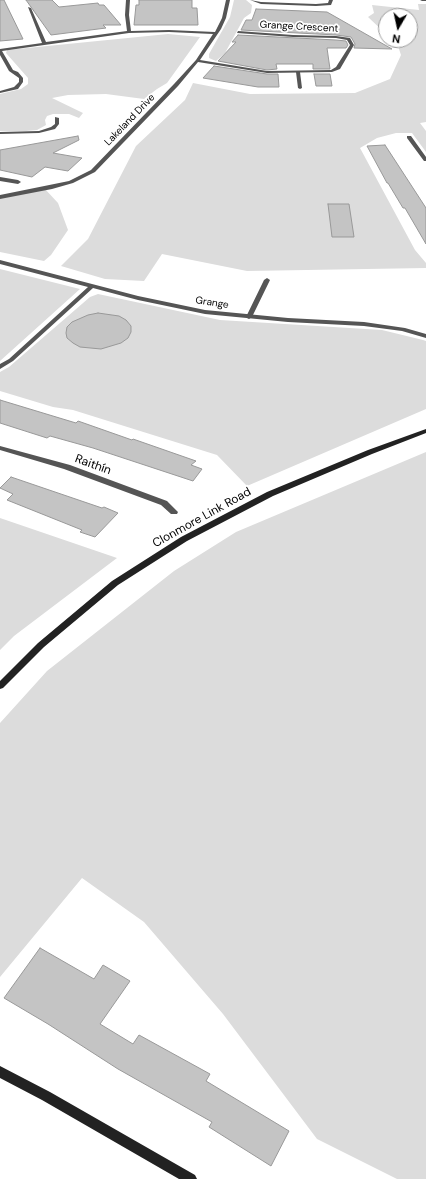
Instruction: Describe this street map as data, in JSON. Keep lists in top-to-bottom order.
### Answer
{
  "streets": {
    "main road": ["Clonmore Link Road"],
    "street": [
      "Grange Crescent",
      "Lakeland Drive",
      "Grange",
      "Raithín"
    ]
  },
  "crossings": [
    ["Grange Crescent", "Lakeland Drive"]
  ],
  "north": "bottom"
}
